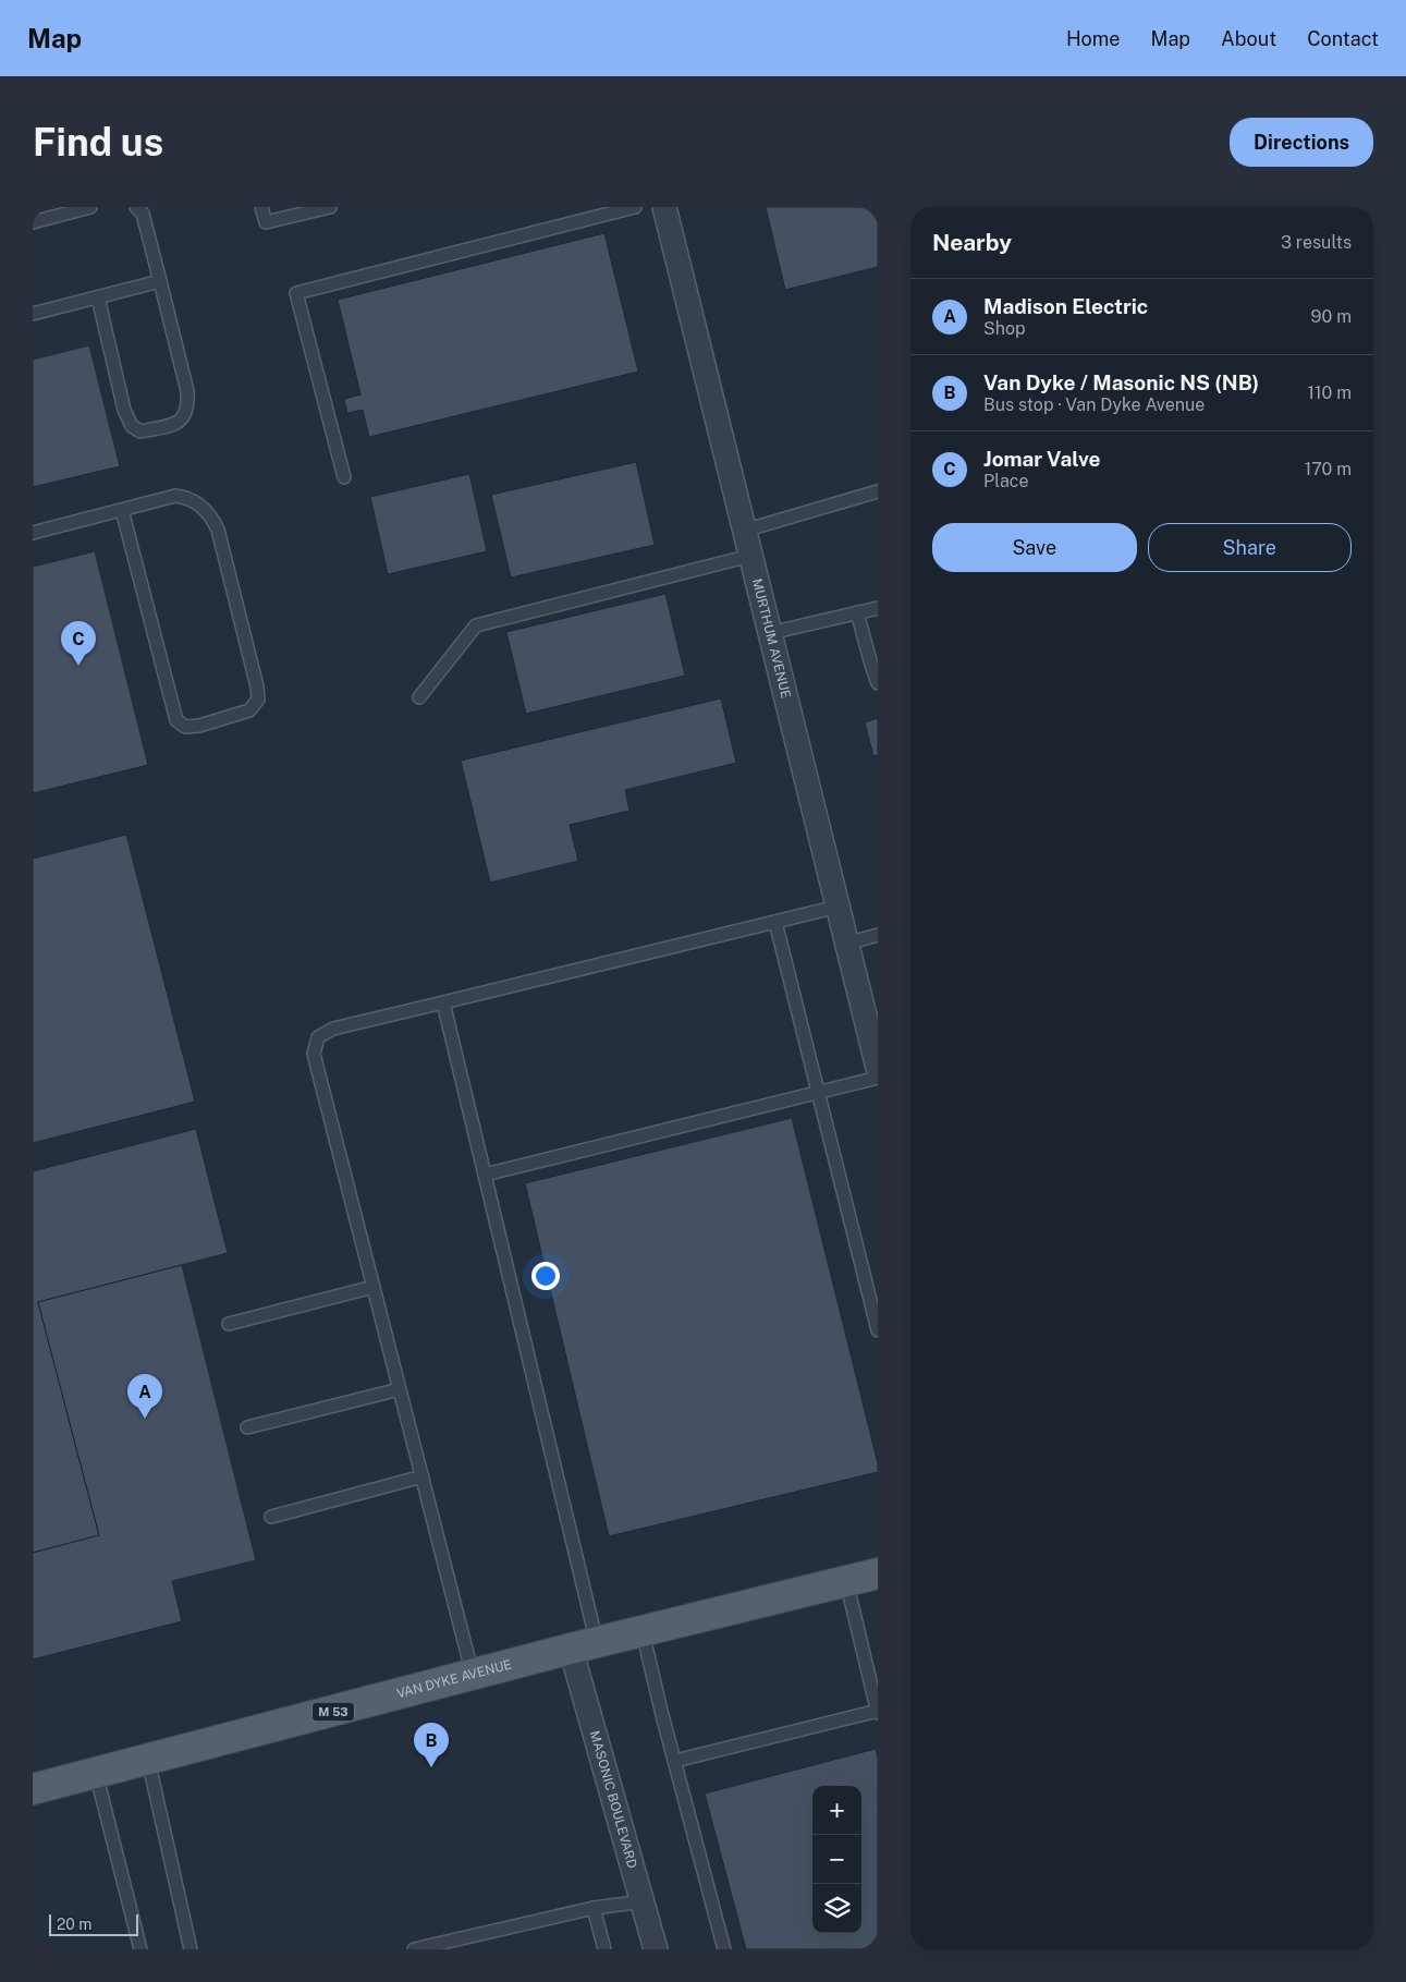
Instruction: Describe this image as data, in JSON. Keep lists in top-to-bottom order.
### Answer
{
  "streets": {
    "main road": ["VAN DYKE AVENUE", "M 53"],
    "street": ["MURTHUM AVENUE", "MASONIC BOULEVARD"]
  },
  "crossings": [
    ["VAN DYKE AVENUE", "MASONIC BOULEVARD"]
  ],
  "scale_bar": "20 m",
  "page": {
    "header": "Map",
    "nav": [
      "Home",
      "Map",
      "About",
      "Contact"
    ],
    "buttons": [
      "Directions",
      ["Save", "Share"]
    ],
    "title": "Find us",
    "heading": ["Nearby", "3 results"],
    "list": [
      {
        "mark": "A",
        "name": "Madison Electric",
        "note": "Shop",
        "value": "90 m"
      },
      {
        "mark": "B",
        "name": "Van Dyke / Masonic NS (NB)",
        "note": "Bus stop · Van Dyke Avenue",
        "value": "110 m"
      },
      {
        "mark": "C",
        "name": "Jomar Valve",
        "note": "Place",
        "value": "170 m"
      }
    ],
    "pins": ["C", "A", "B"],
    "map_buttons": ["+", "−"],
    "scale": "20 m"
  }
}
